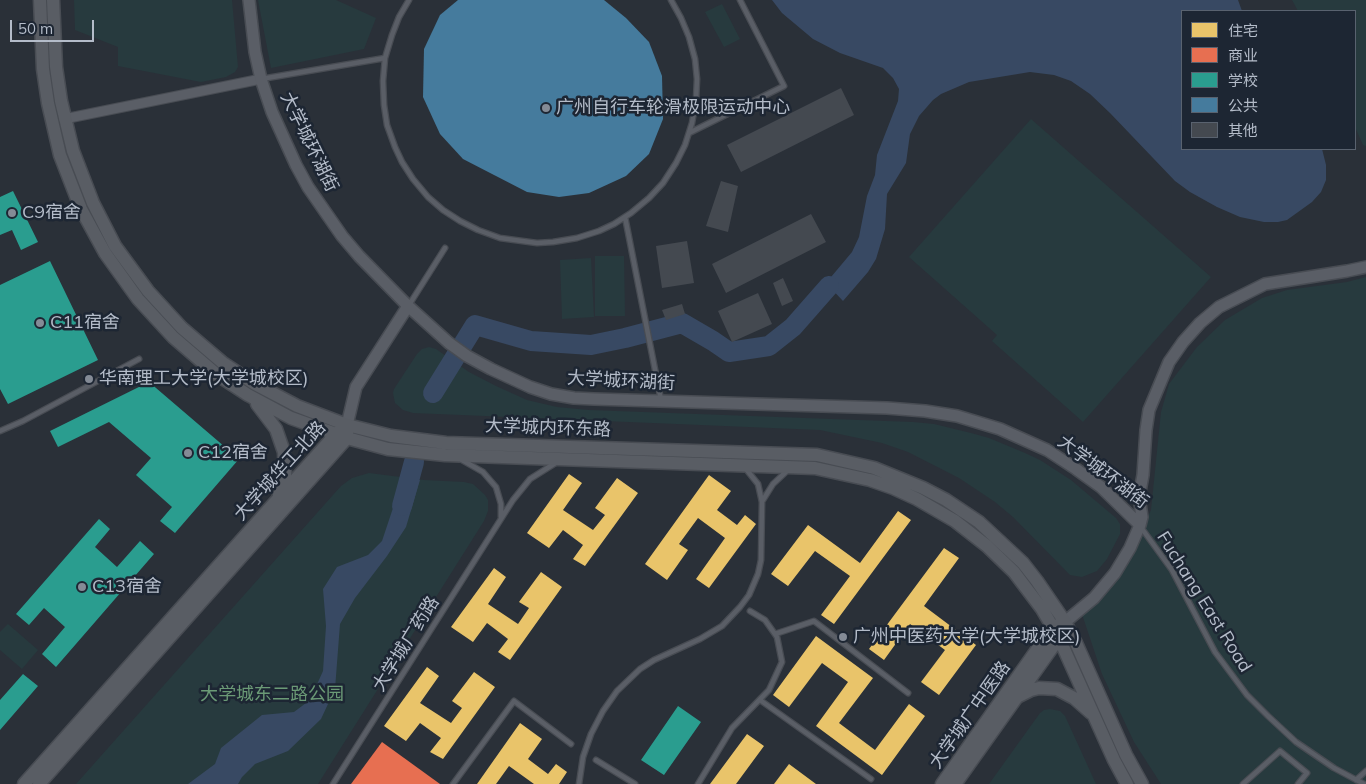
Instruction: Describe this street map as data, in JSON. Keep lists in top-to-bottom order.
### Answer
{
  "streets": {
    "main road": ["大学城内环东路", "大学城华工北路", "大学城广中医路"],
    "street": ["大学城环湖街"],
    "lane": ["Fuchang East Road", "大学城广药路"]
  },
  "crossings": [
    ["大学城环湖街", "Fuchang East Road"],
    ["大学城环湖街", "大学城广中医路"],
    ["大学城内环东路", "大学城华工北路"],
    ["大学城内环东路", "大学城广药路"],
    ["大学城内环东路", "大学城广中医路"],
    ["Fuchang East Road", "大学城广中医路"]
  ],
  "parks": ["大学城东二路公园"],
  "places": [
    "广州自行车轮滑极限运动中心",
    "C9宿舍",
    "C11宿舍",
    "华南理工大学(大学城校区)",
    "C12宿舍",
    "C13宿舍",
    "广州中医药大学(大学城校区)"
  ],
  "legend": [
    "住宅",
    "商业",
    "学校",
    "公共",
    "其他"
  ],
  "scale_bar": "50 m"
}
